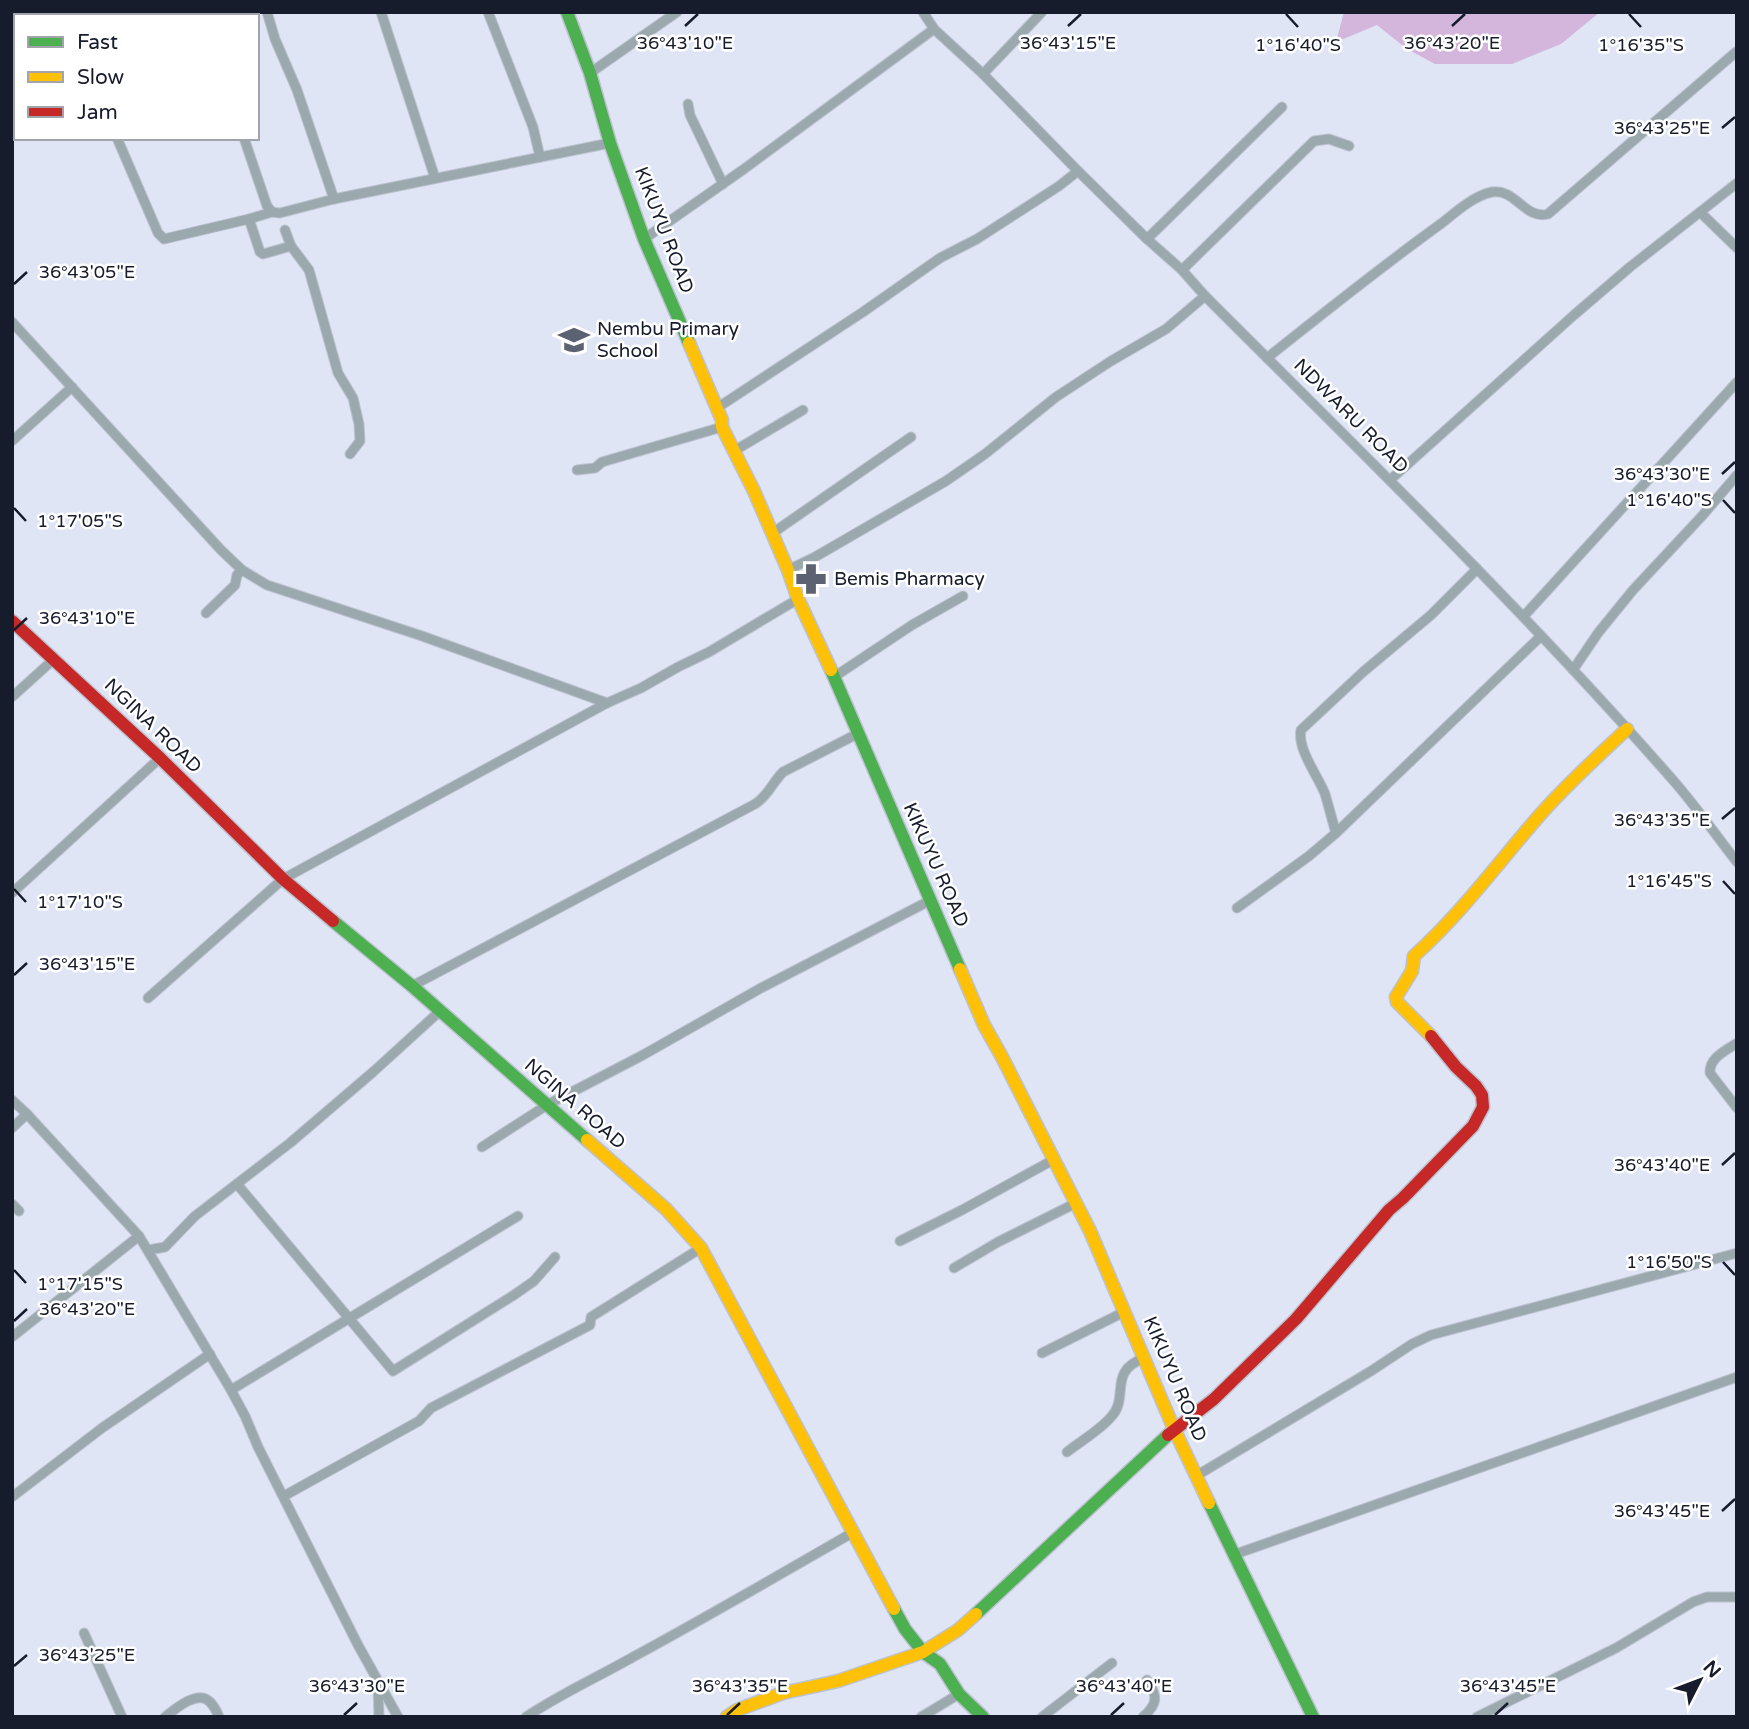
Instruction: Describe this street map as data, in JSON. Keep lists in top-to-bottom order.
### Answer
{
  "streets": {
    "street": ["KIKUYU ROAD", "NDWARU ROAD", "NGINA ROAD"]
  },
  "places": {
    "school or university": ["Nembu Primary School"],
    "pharmacy": ["Bemis Pharmacy"]
  },
  "legend": ["Fast", "Slow", "Jam"],
  "north": "top right",
  "coordinates": [
    "36°43'20\"E",
    "36°43'10\"E",
    "36°43'15\"E",
    "1°16'40\"S",
    "1°16'35\"S",
    "36°43'25\"E",
    "36°43'05\"E",
    "36°43'30\"E",
    "1°17'05\"S",
    "36°43'35\"E",
    "1°16'45\"S",
    "1°17'10\"S",
    "36°43'40\"E",
    "1°16'50\"S",
    "1°17'15\"S",
    "36°43'45\"E"
  ]
}
